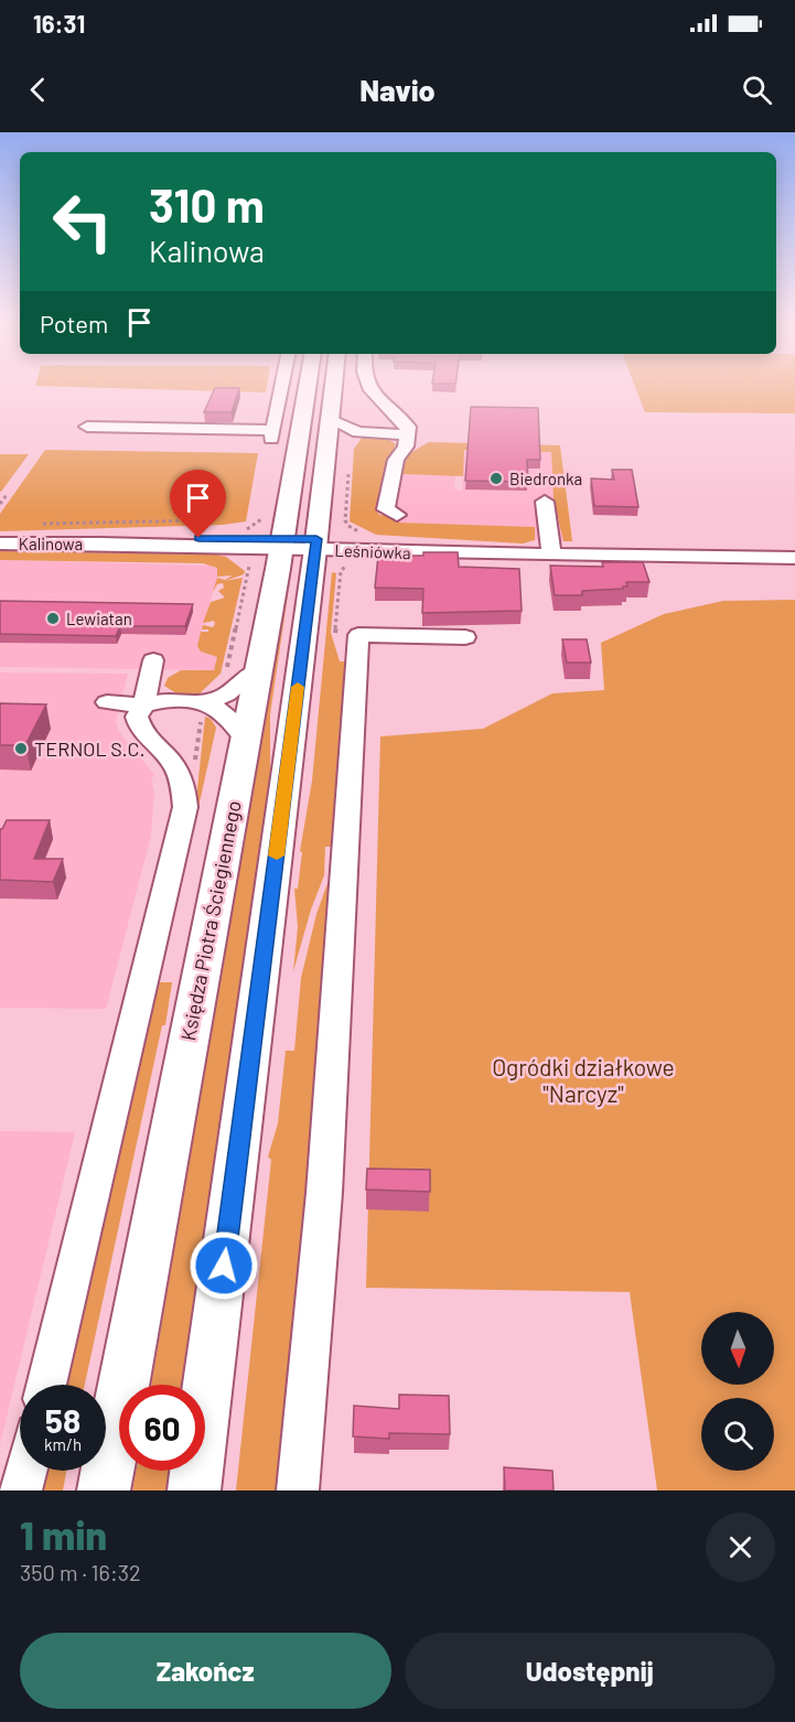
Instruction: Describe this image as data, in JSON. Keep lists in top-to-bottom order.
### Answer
{
  "streets": {
    "main road": ["Księdza Piotra Ściegiennego"],
    "street": ["Kalinowa", "Leśniówka"]
  },
  "crossings": [
    ["Kalinowa", "Leśniówka"],
    ["Kalinowa", "Księdza Piotra Ściegiennego"],
    ["Leśniówka", "Księdza Piotra Ściegiennego"]
  ],
  "parks": ["Ogródki działkowe \"Narcyz\""],
  "places": ["Biedronka", "Lewiatan", "TERNOL S.C."],
  "north": "bottom",
  "page": {
    "status": "16:31",
    "header": "Navio",
    "turn": ["310 m", "Kalinowa"],
    "then": "Potem",
    "speed": "58 km/h",
    "limit": "60",
    "heading": ["1 min", "350 m · 16:32"],
    "buttons": ["Zakończ", "Udostępnij"]
  }
}
